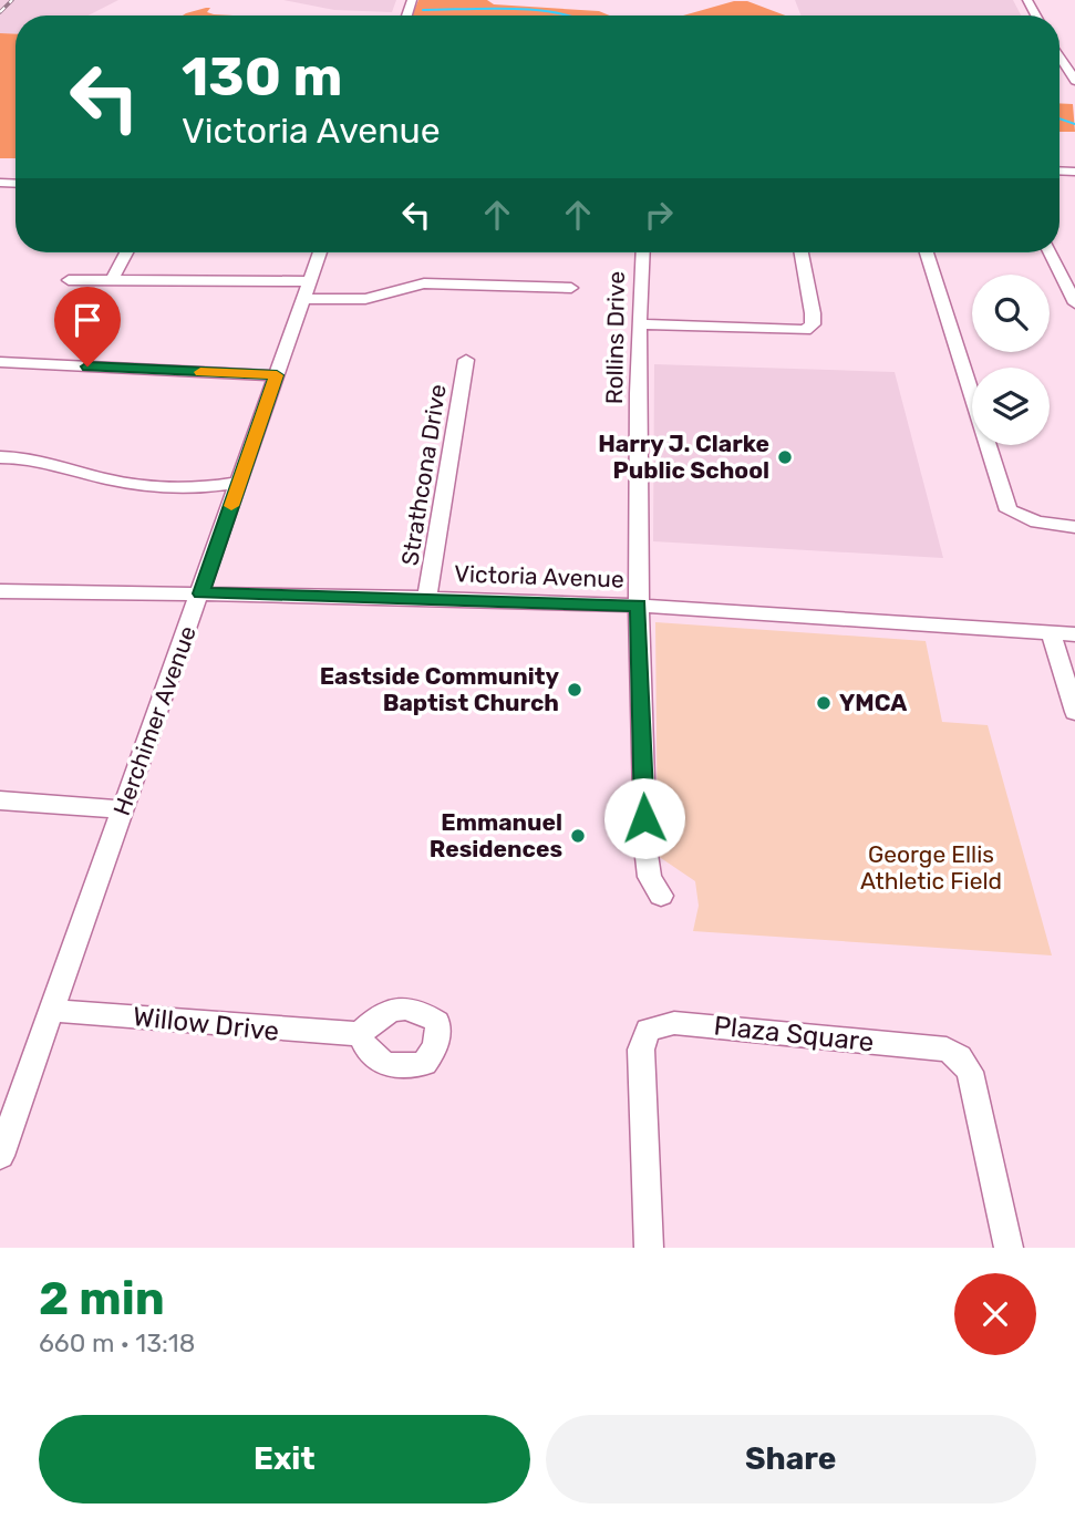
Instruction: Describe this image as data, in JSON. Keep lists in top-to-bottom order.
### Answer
{
  "streets": {
    "street": [
      "Rollins Drive",
      "Strathcona Drive",
      "Victoria Avenue",
      "Herchimer Avenue",
      "Willow Drive",
      "Plaza Square"
    ]
  },
  "crossings": [
    ["Rollins Drive", "Victoria Avenue"],
    ["Strathcona Drive", "Victoria Avenue"],
    ["Victoria Avenue", "Herchimer Avenue"],
    ["Herchimer Avenue", "Willow Drive"]
  ],
  "parks": ["George Ellis Athletic Field"],
  "places": [
    "Harry J. Clarke Public School",
    "Eastside Community Baptist Church",
    "YMCA",
    "Emmanuel Residences"
  ],
  "page": {
    "turn": ["130 m", "Victoria Avenue"],
    "heading": ["2 min", "660 m · 13:18"],
    "buttons": ["Exit", "Share"]
  }
}
